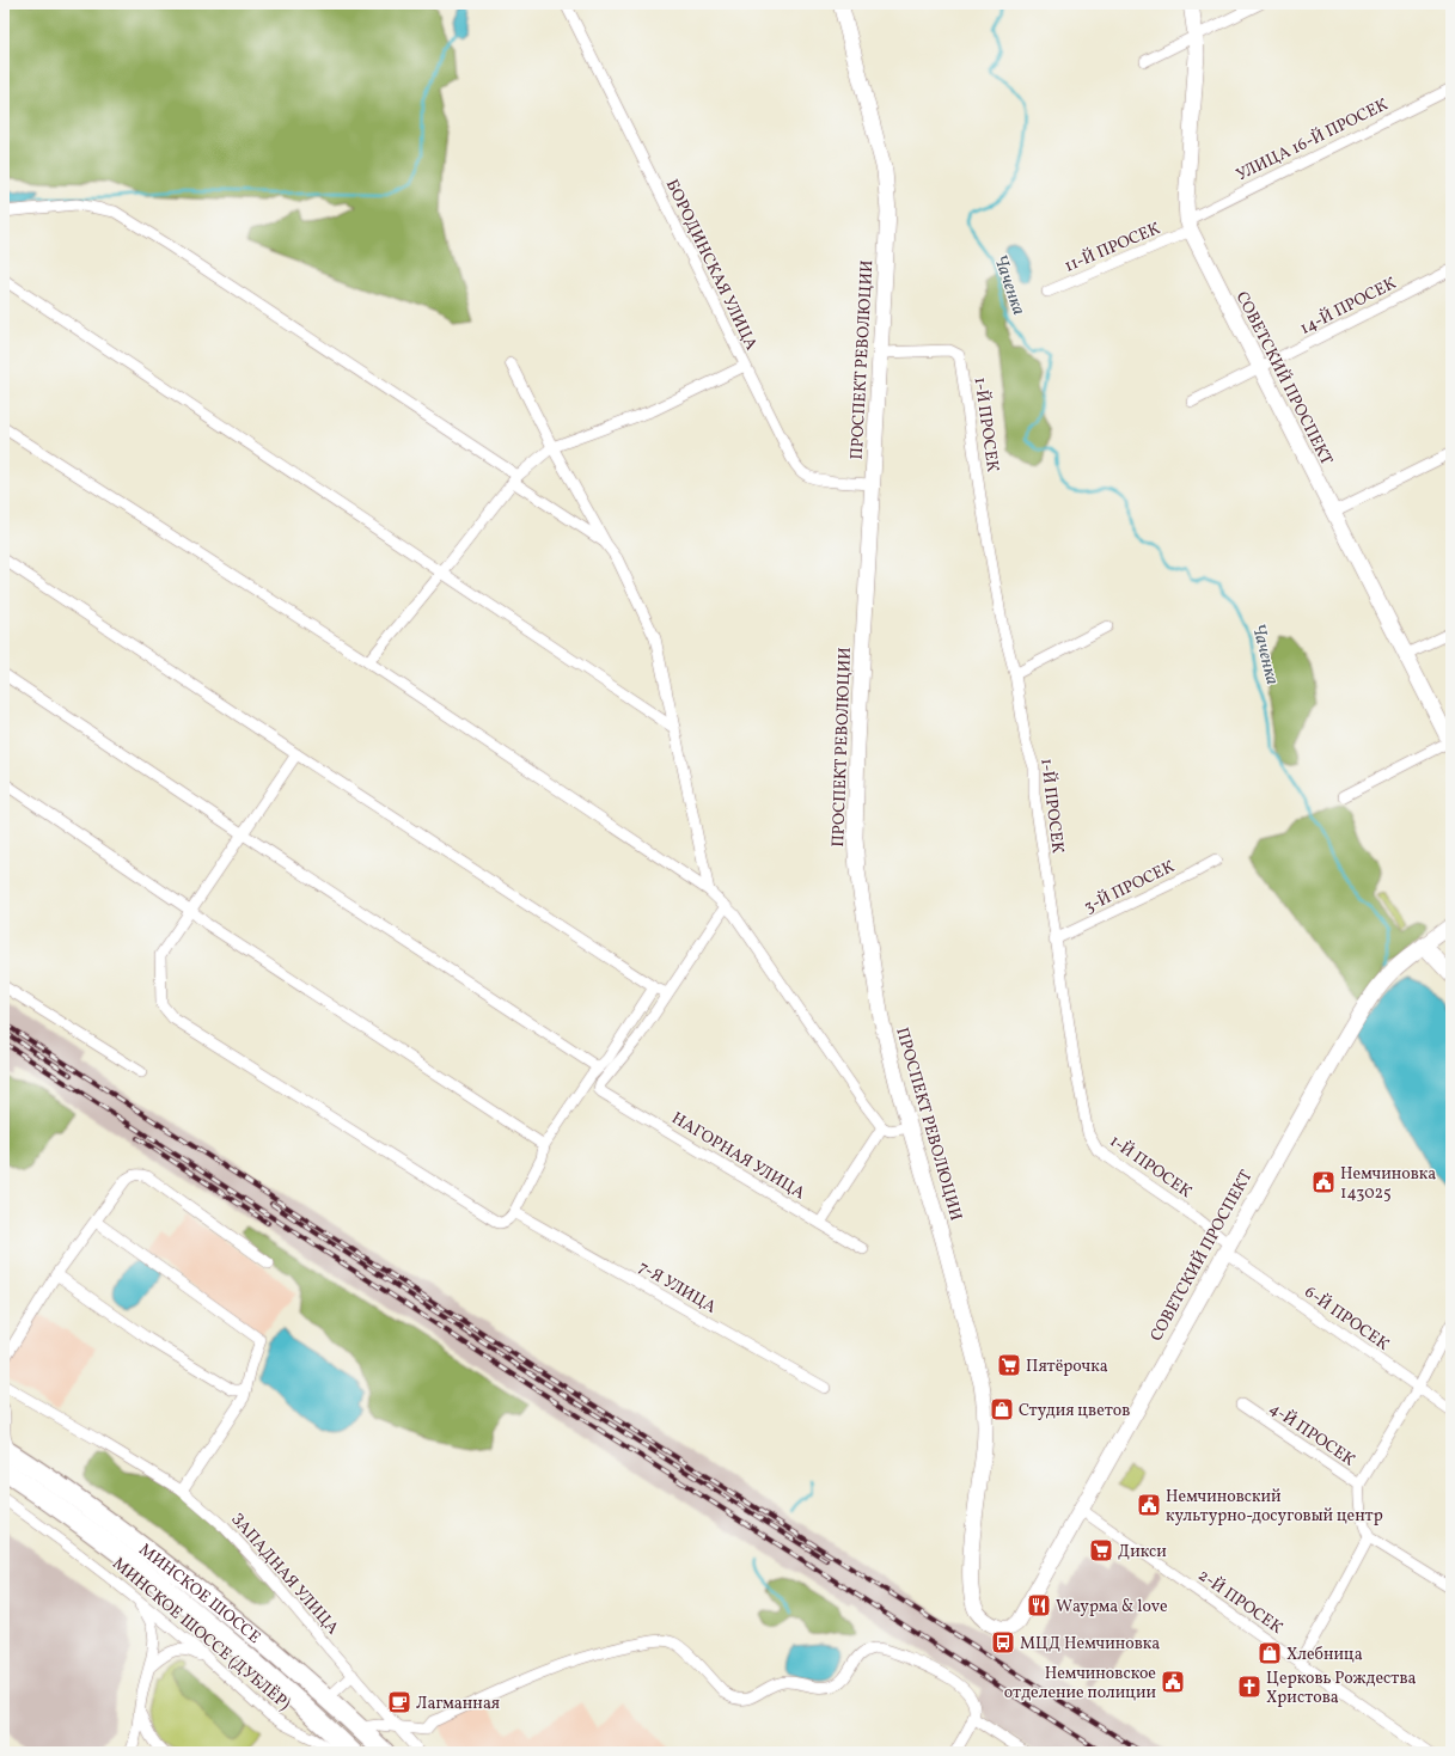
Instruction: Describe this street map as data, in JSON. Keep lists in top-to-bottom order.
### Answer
{
  "streets": {
    "highway": ["МИНСКОЕ ШОССЕ"],
    "street": [
      "УЛИЦА 16-Й ПРОСЕК",
      "11-Й ПРОСЕК",
      "БОРОДИНСКАЯ УЛИЦА",
      "14-Й ПРОСЕК",
      "ПРОСПЕКТ РЕВОЛЮЦИИ",
      "СОВЕТСКИЙ ПРОСПЕКТ",
      "1-Й ПРОСЕК",
      "3-Й ПРОСЕК",
      "НАГОРНАЯ УЛИЦА",
      "7-Я УЛИЦА",
      "6-Й ПРОСЕК",
      "4-Й ПРОСЕК",
      "ЗАПАДНАЯ УЛИЦА",
      "2-Й ПРОСЕК",
      "МИНСКОЕ ШОССЕ (ДУБЛЁР)"
    ]
  },
  "crossings": [
    ["УЛИЦА 16-Й ПРОСЕК", "11-Й ПРОСЕК"],
    ["УЛИЦА 16-Й ПРОСЕК", "СОВЕТСКИЙ ПРОСПЕКТ"],
    ["11-Й ПРОСЕК", "СОВЕТСКИЙ ПРОСПЕКТ"],
    ["БОРОДИНСКАЯ УЛИЦА", "ПРОСПЕКТ РЕВОЛЮЦИИ"],
    ["14-Й ПРОСЕК", "СОВЕТСКИЙ ПРОСПЕКТ"],
    ["ПРОСПЕКТ РЕВОЛЮЦИИ", "СОВЕТСКИЙ ПРОСПЕКТ"],
    ["ПРОСПЕКТ РЕВОЛЮЦИИ", "1-Й ПРОСЕК"],
    ["СОВЕТСКИЙ ПРОСПЕКТ", "1-Й ПРОСЕК"],
    ["СОВЕТСКИЙ ПРОСПЕКТ", "6-Й ПРОСЕК"],
    ["СОВЕТСКИЙ ПРОСПЕКТ", "2-Й ПРОСЕК"],
    ["1-Й ПРОСЕК", "3-Й ПРОСЕК"],
    ["1-Й ПРОСЕК", "6-Й ПРОСЕК"]
  ],
  "water": ["Чаченка"],
  "places": {
    "public building": ["Немчиновка 143025", "Немчиновский культурно-досуговый центр", "Немчиновское отделение полиции"],
    "supermarket": ["Пятёрочка", "Дикси"],
    "shop": ["Студия цветов", "Хлебница"],
    "restaurant": ["Wаурма & love"],
    "bus stop": ["МЦД Немчиновка"],
    "church": ["Церковь Рождества Христова"],
    "cafe": ["Лагманная"]
  }
}
